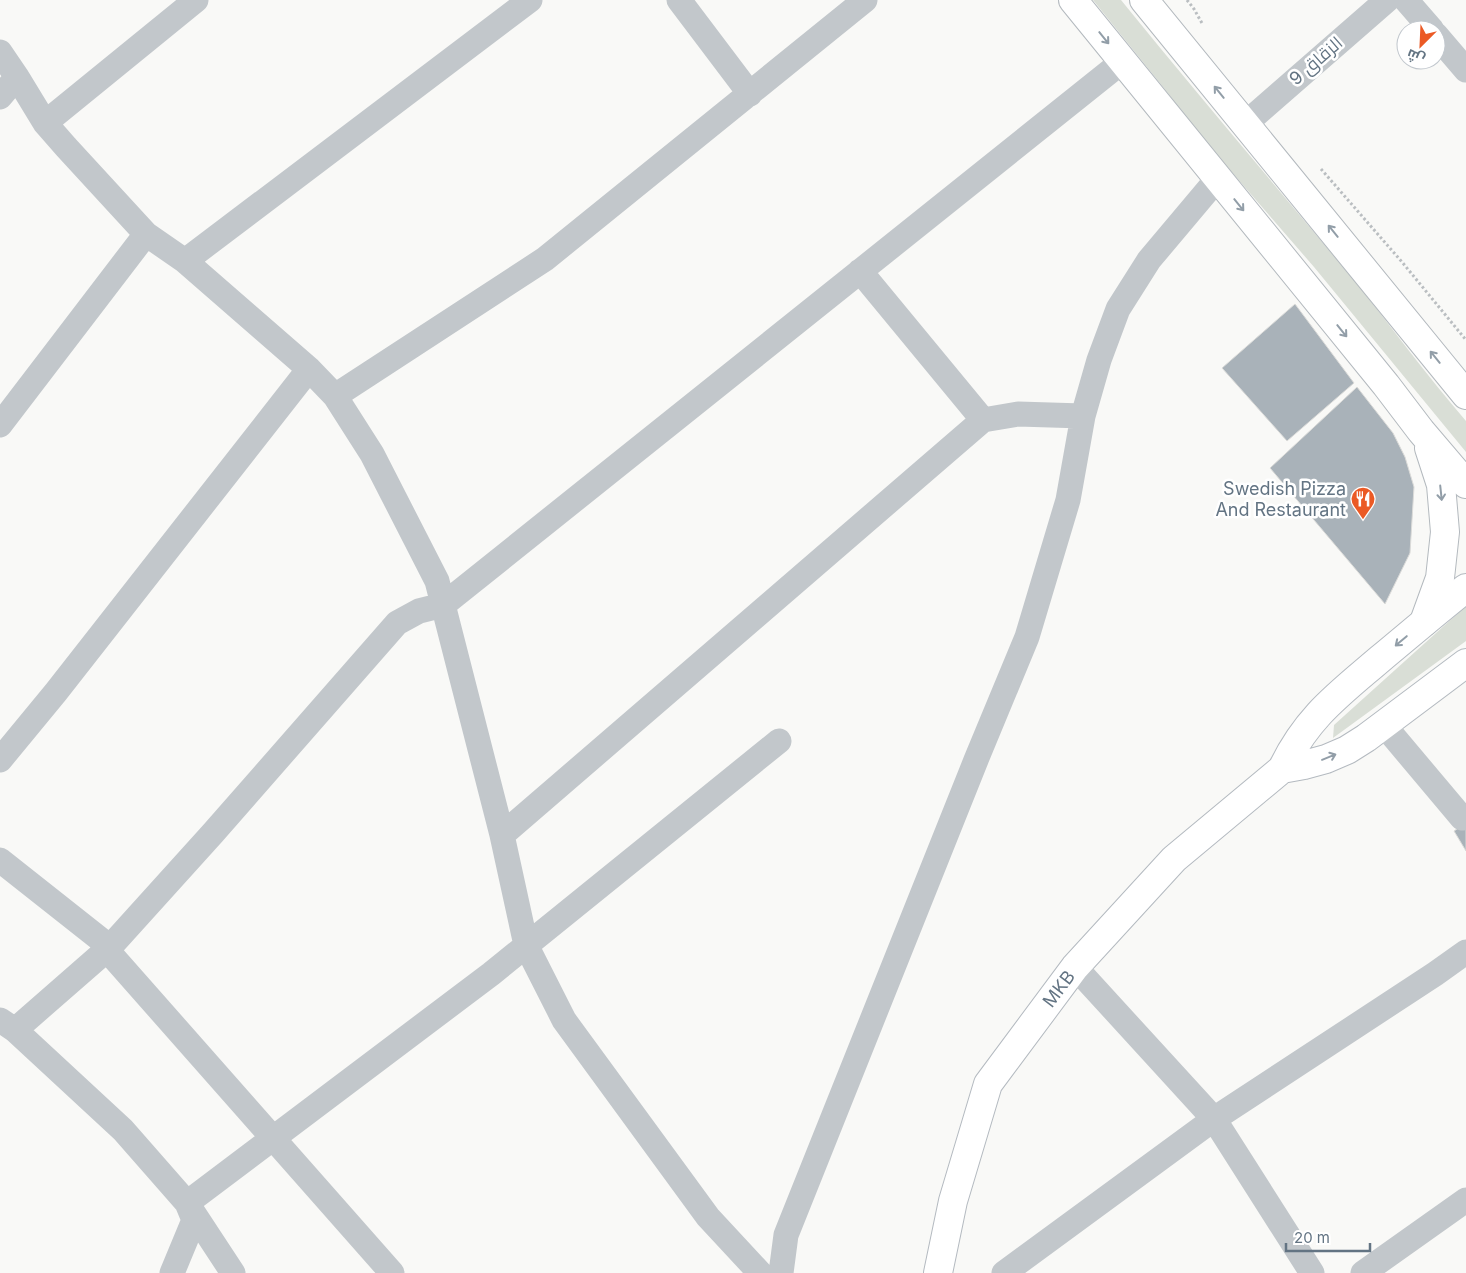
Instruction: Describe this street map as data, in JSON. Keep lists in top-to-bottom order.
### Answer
{
  "streets": {
    "main road": ["MKB"],
    "street": ["الزقاق 9"]
  },
  "places": {
    "restaurant": ["Swedish Pizza And Restaurant"]
  },
  "scale_bar": "20 m",
  "north": "bottom left"
}
